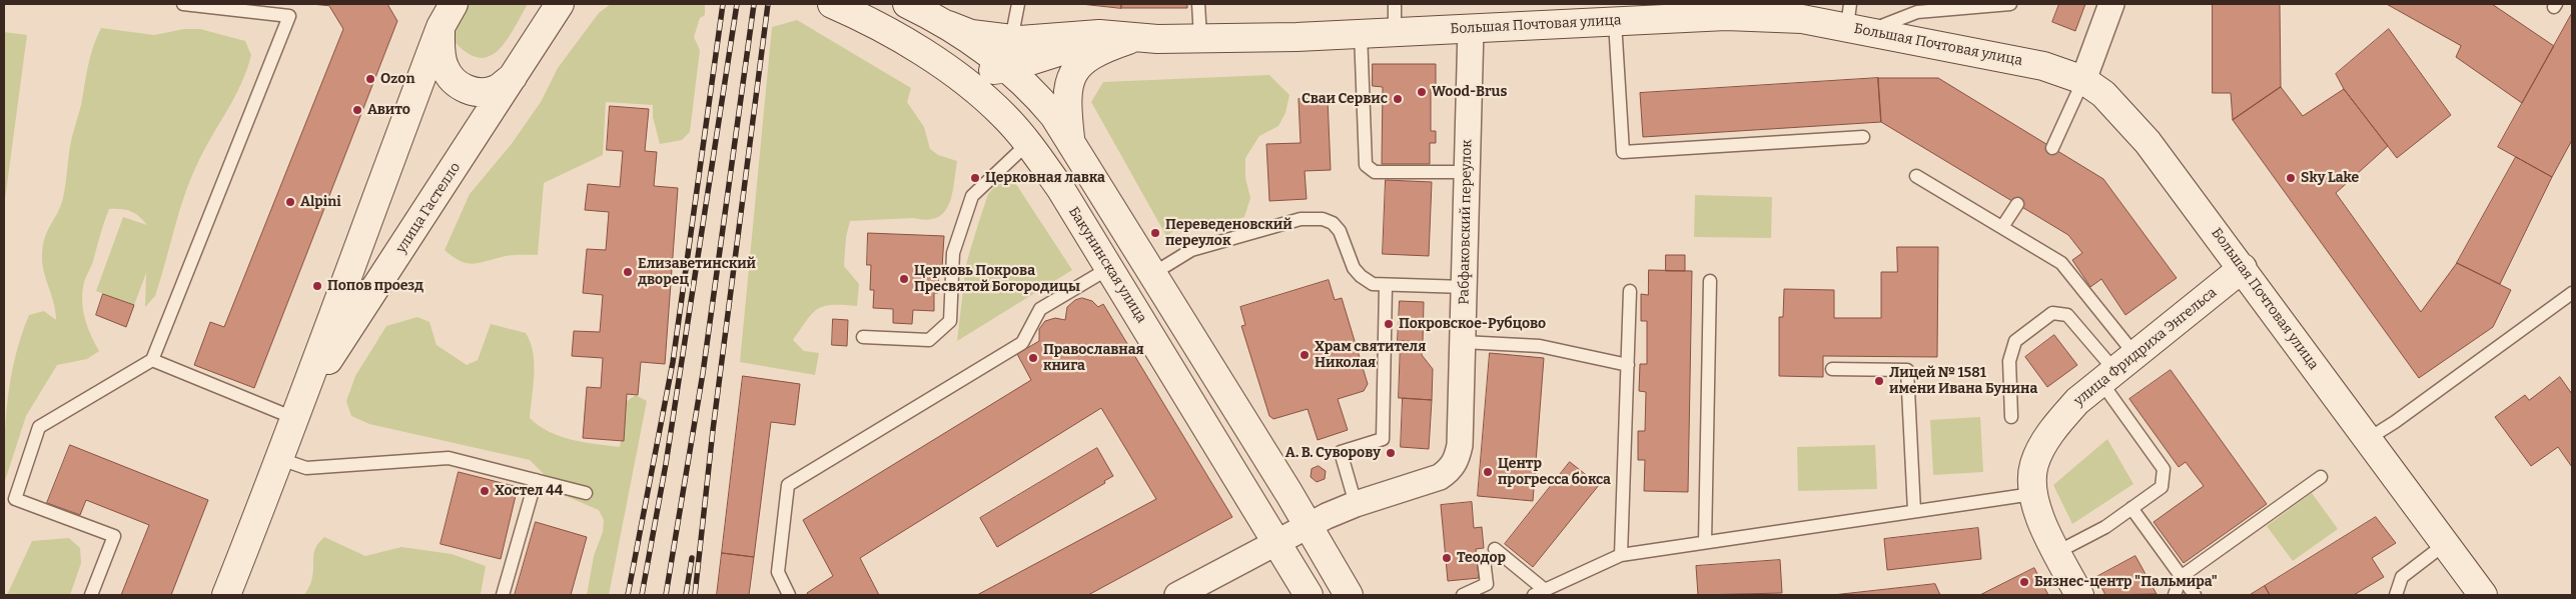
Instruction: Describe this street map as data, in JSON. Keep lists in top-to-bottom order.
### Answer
{
  "streets": {
    "street": [
      "Большая Почтовая улица",
      "улица Гастелло",
      "Рабфаковский переулок",
      "Бакунинская улица",
      "улица Фридриха Энгельса"
    ]
  },
  "crossings": [
    ["Большая Почтовая улица", "Рабфаковский переулок"],
    ["Большая Почтовая улица", "Бакунинская улица"],
    ["Большая Почтовая улица", "улица Фридриха Энгельса"],
    ["Рабфаковский переулок", "Бакунинская улица"]
  ],
  "places": [
    "Ozon",
    "Wood-Brus",
    "Сваи Сервис",
    "Авито",
    "Церковная лавка",
    "Sky Lake",
    "Alpini",
    "Переведеновский переулок",
    "Елизаветинский дворец",
    "Церковь Покрова Пресвятой Богородицы",
    "Попов проезд",
    "Покровское-Рубцово",
    "Храм святителя Николая",
    "Православная книга",
    "Лицей № 1581 имени Ивана Бунина",
    "А. В. Суворову",
    "Центр прогресса бокса",
    "Хостел 44",
    "Теодор",
    "Бизнес-центр \"Пальмира\""
  ]
}
